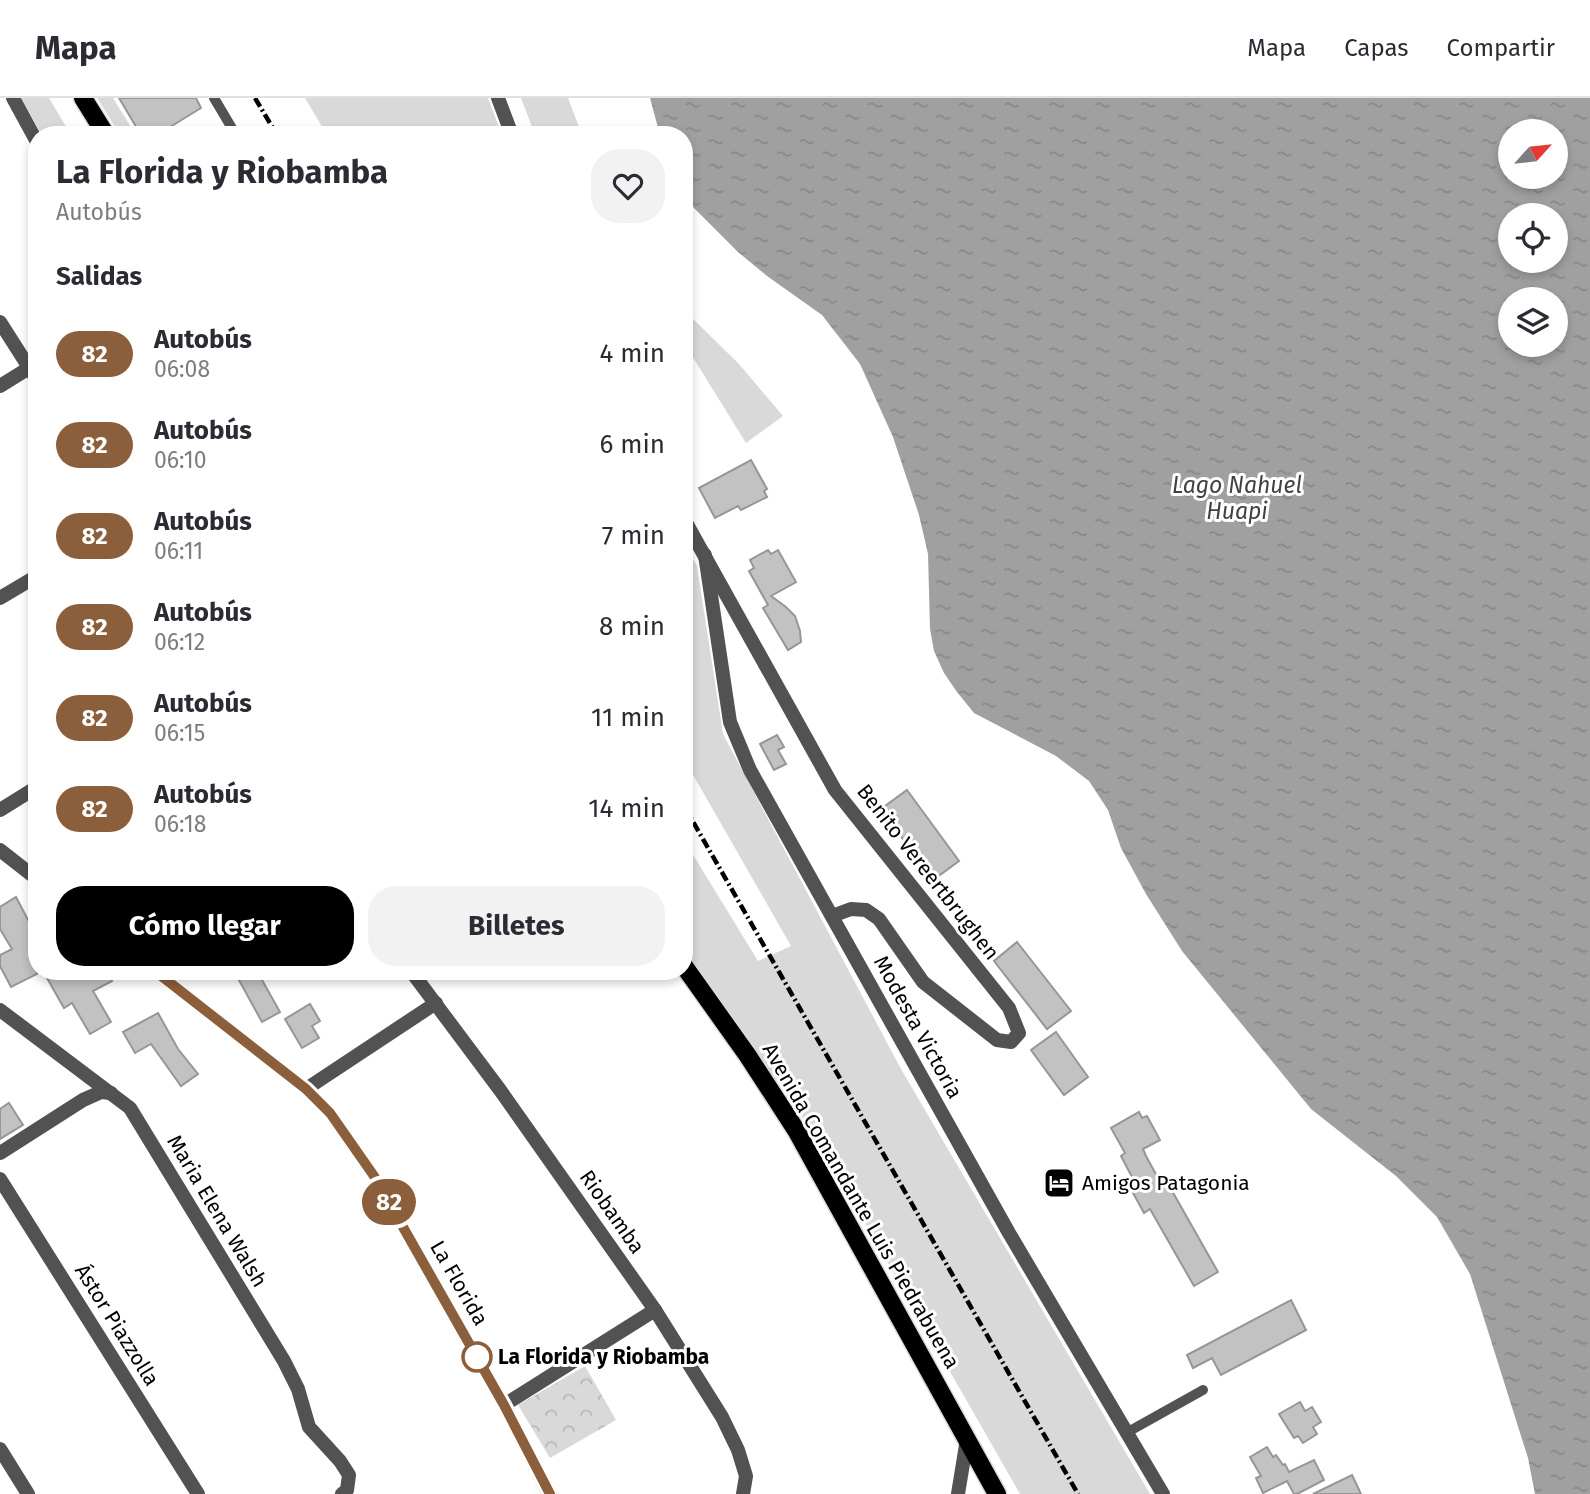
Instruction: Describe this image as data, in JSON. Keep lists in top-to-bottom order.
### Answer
{
  "streets": {
    "main road": ["Avenida Comandante Luis Piedrabuena"],
    "street": [
      "Benito Vereertbrughen",
      "Modesta Victoria",
      "Maria Elena Walsh",
      "Riobamba",
      "La Florida",
      "Ástor Piazzolla"
    ]
  },
  "crossings": [
    ["Benito Vereertbrughen", "Modesta Victoria"]
  ],
  "water": ["Lago Nahuel Huapi"],
  "places": {
    "hotel": ["Amigos Patagonia"],
    "other": ["La Florida y Riobamba"]
  },
  "lines": ["bus line 82"],
  "north": "top right",
  "page": {
    "header": "Mapa",
    "nav": ["Mapa", "Capas", "Compartir"],
    "on_map": "82",
    "heading": [
      ["La Florida y Riobamba", "Autobús"],
      "Salidas"
    ],
    "list": [
      {
        "mark": "82",
        "name": "Autobús",
        "note": "06:08",
        "value": "4 min"
      },
      {
        "mark": "82",
        "name": "Autobús",
        "note": "06:10",
        "value": "6 min"
      },
      {
        "mark": "82",
        "name": "Autobús",
        "note": "06:11",
        "value": "7 min"
      },
      {
        "mark": "82",
        "name": "Autobús",
        "note": "06:12",
        "value": "8 min"
      },
      {
        "mark": "82",
        "name": "Autobús",
        "note": "06:15",
        "value": "11 min"
      },
      {
        "mark": "82",
        "name": "Autobús",
        "note": "06:18",
        "value": "14 min"
      }
    ],
    "buttons": ["Cómo llegar", "Billetes"]
  }
}
